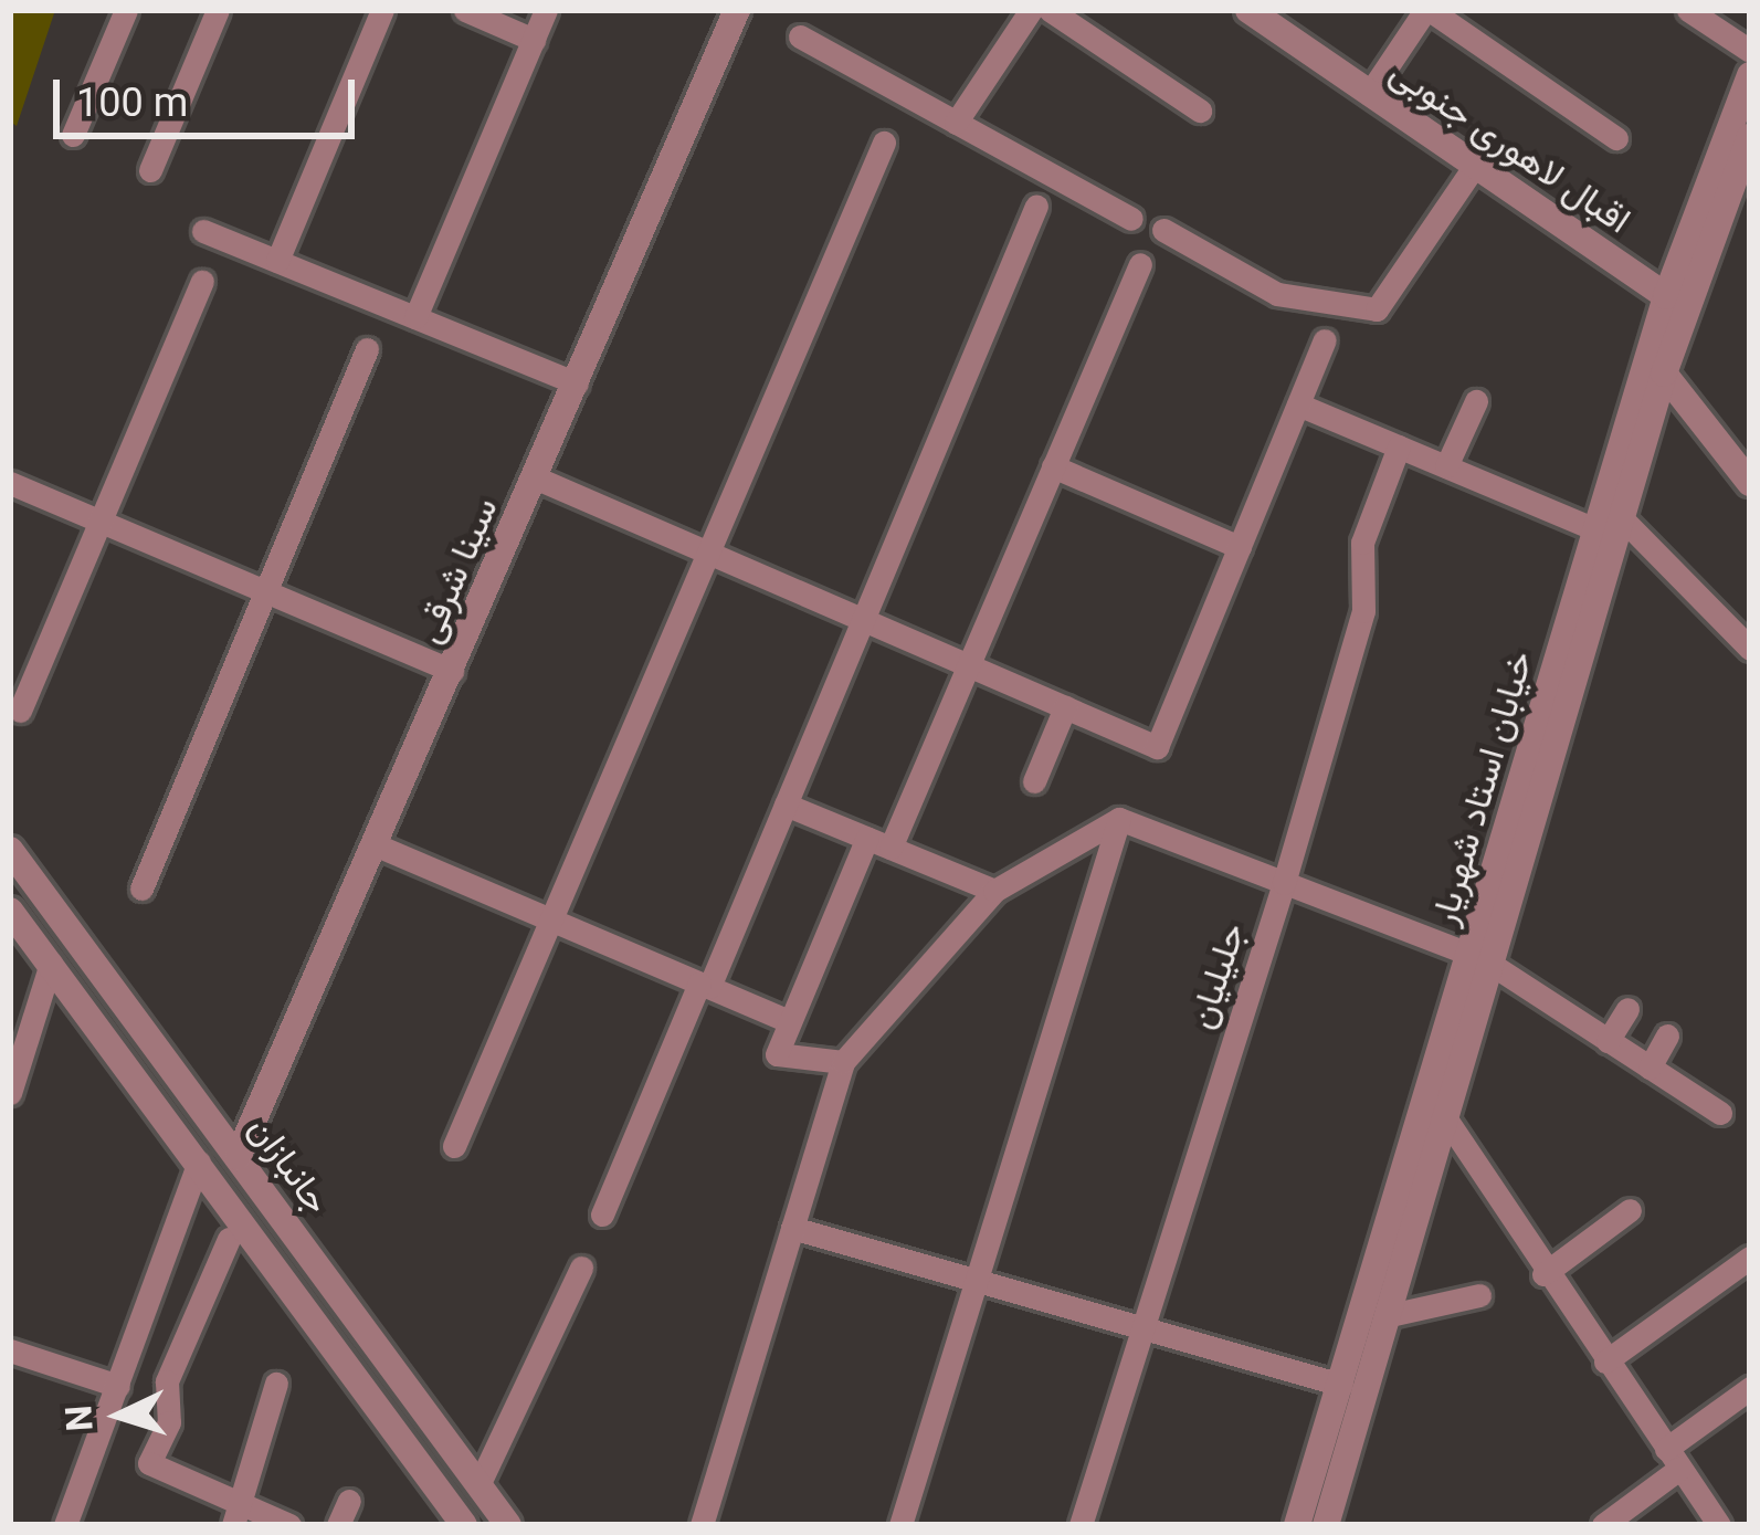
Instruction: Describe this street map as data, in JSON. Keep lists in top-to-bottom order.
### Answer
{
  "streets": {
    "street": [
      "اقبال لاهوری جنوبی",
      "سینا شرقی",
      "خیابان استاد شهریار",
      "جلیلیان",
      "جانبازان"
    ]
  },
  "crossings": [
    ["اقبال لاهوری جنوبی", "خیابان استاد شهریار"],
    ["سینا شرقی", "جانبازان"]
  ],
  "scale_bar": "100 m",
  "north": "left"
}
